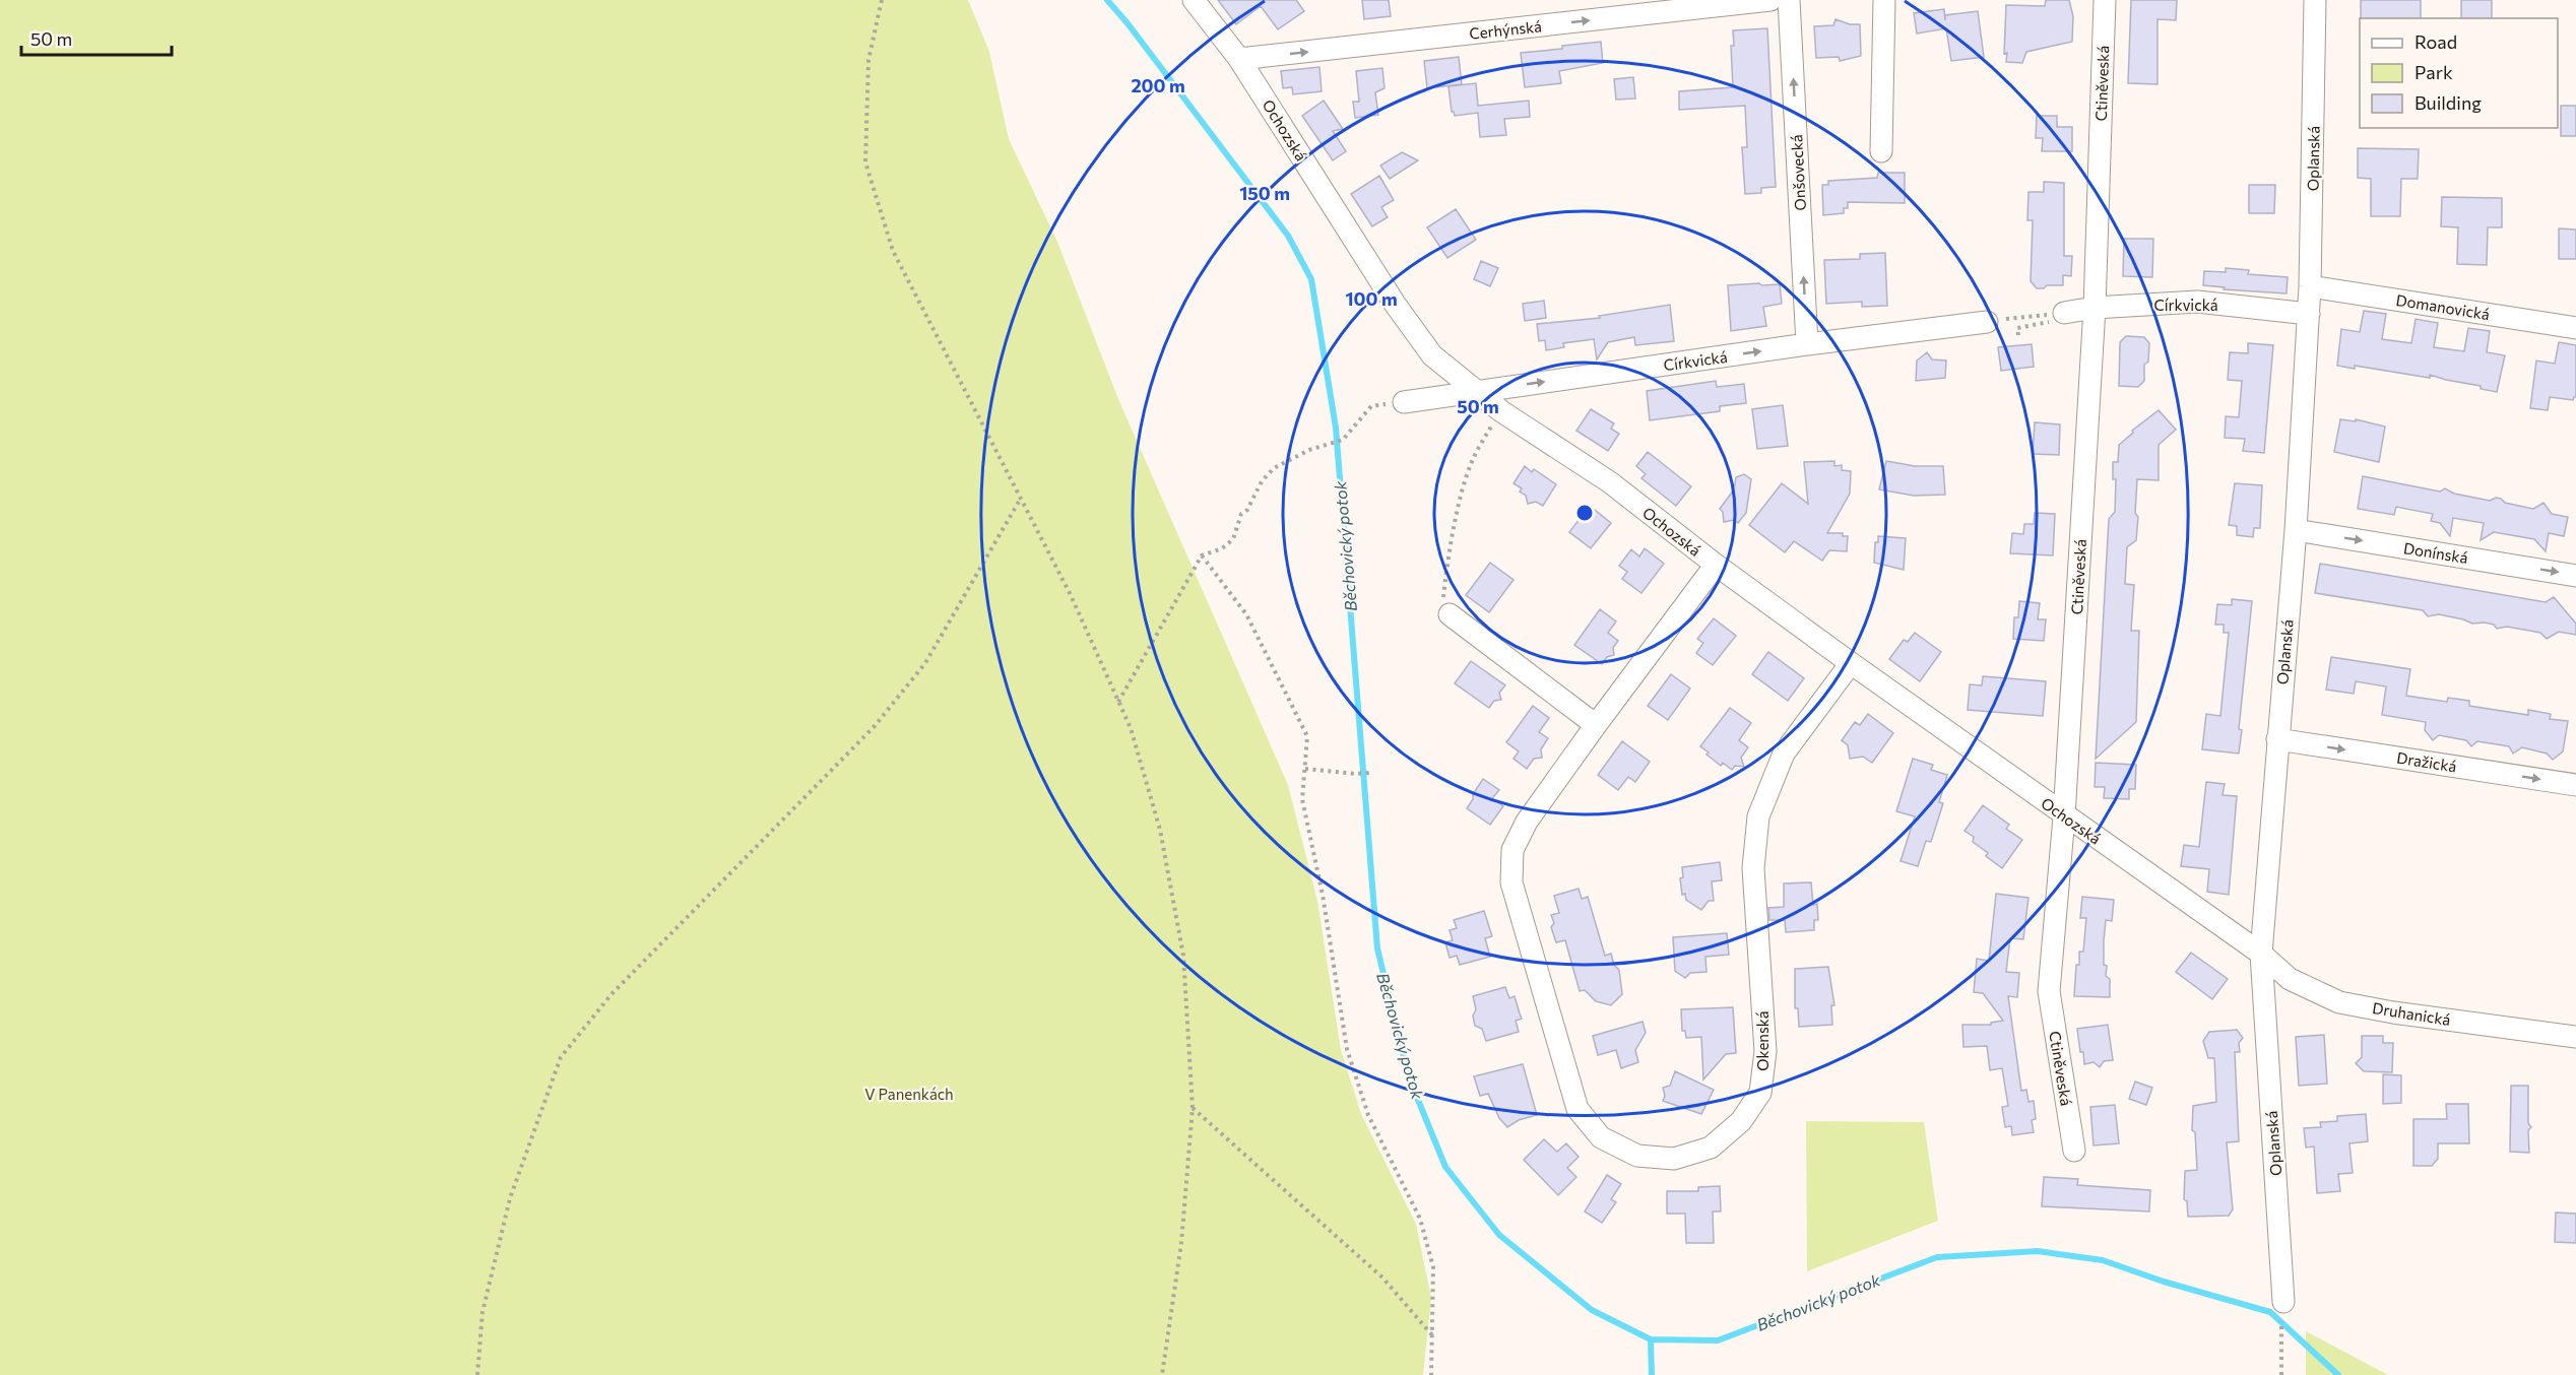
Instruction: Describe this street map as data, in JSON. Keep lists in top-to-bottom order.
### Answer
{
  "streets": {
    "street": [
      "Cerhýnská",
      "Ctiněveská",
      "Ochozská",
      "Oplanská",
      "Onšovecká",
      "Církvická",
      "Domanovická",
      "Donínská",
      "Dražická",
      "Druhanická",
      "Okenská"
    ]
  },
  "crossings": [
    ["Cerhýnská", "Ochozská"],
    ["Ctiněveská", "Ochozská"],
    ["Ctiněveská", "Církvická"],
    ["Ochozská", "Oplanská"],
    ["Ochozská", "Církvická"],
    ["Ochozská", "Druhanická"],
    ["Ochozská", "Okenská"],
    ["Oplanská", "Církvická"],
    ["Oplanská", "Domanovická"],
    ["Oplanská", "Donínská"],
    ["Oplanská", "Dražická"],
    ["Oplanská", "Druhanická"],
    ["Onšovecká", "Církvická"]
  ],
  "one_way": [
    "Cerhýnská",
    "Církvická",
    "Donínská",
    "Dražická"
  ],
  "water": ["Běchovický potok"],
  "parks": ["V Panenkách"],
  "legend": ["Road", "Park", "Building"],
  "scale_bar": "50 m",
  "rings": [
    "200 m",
    "150 m",
    "100 m",
    "50 m"
  ]
}
